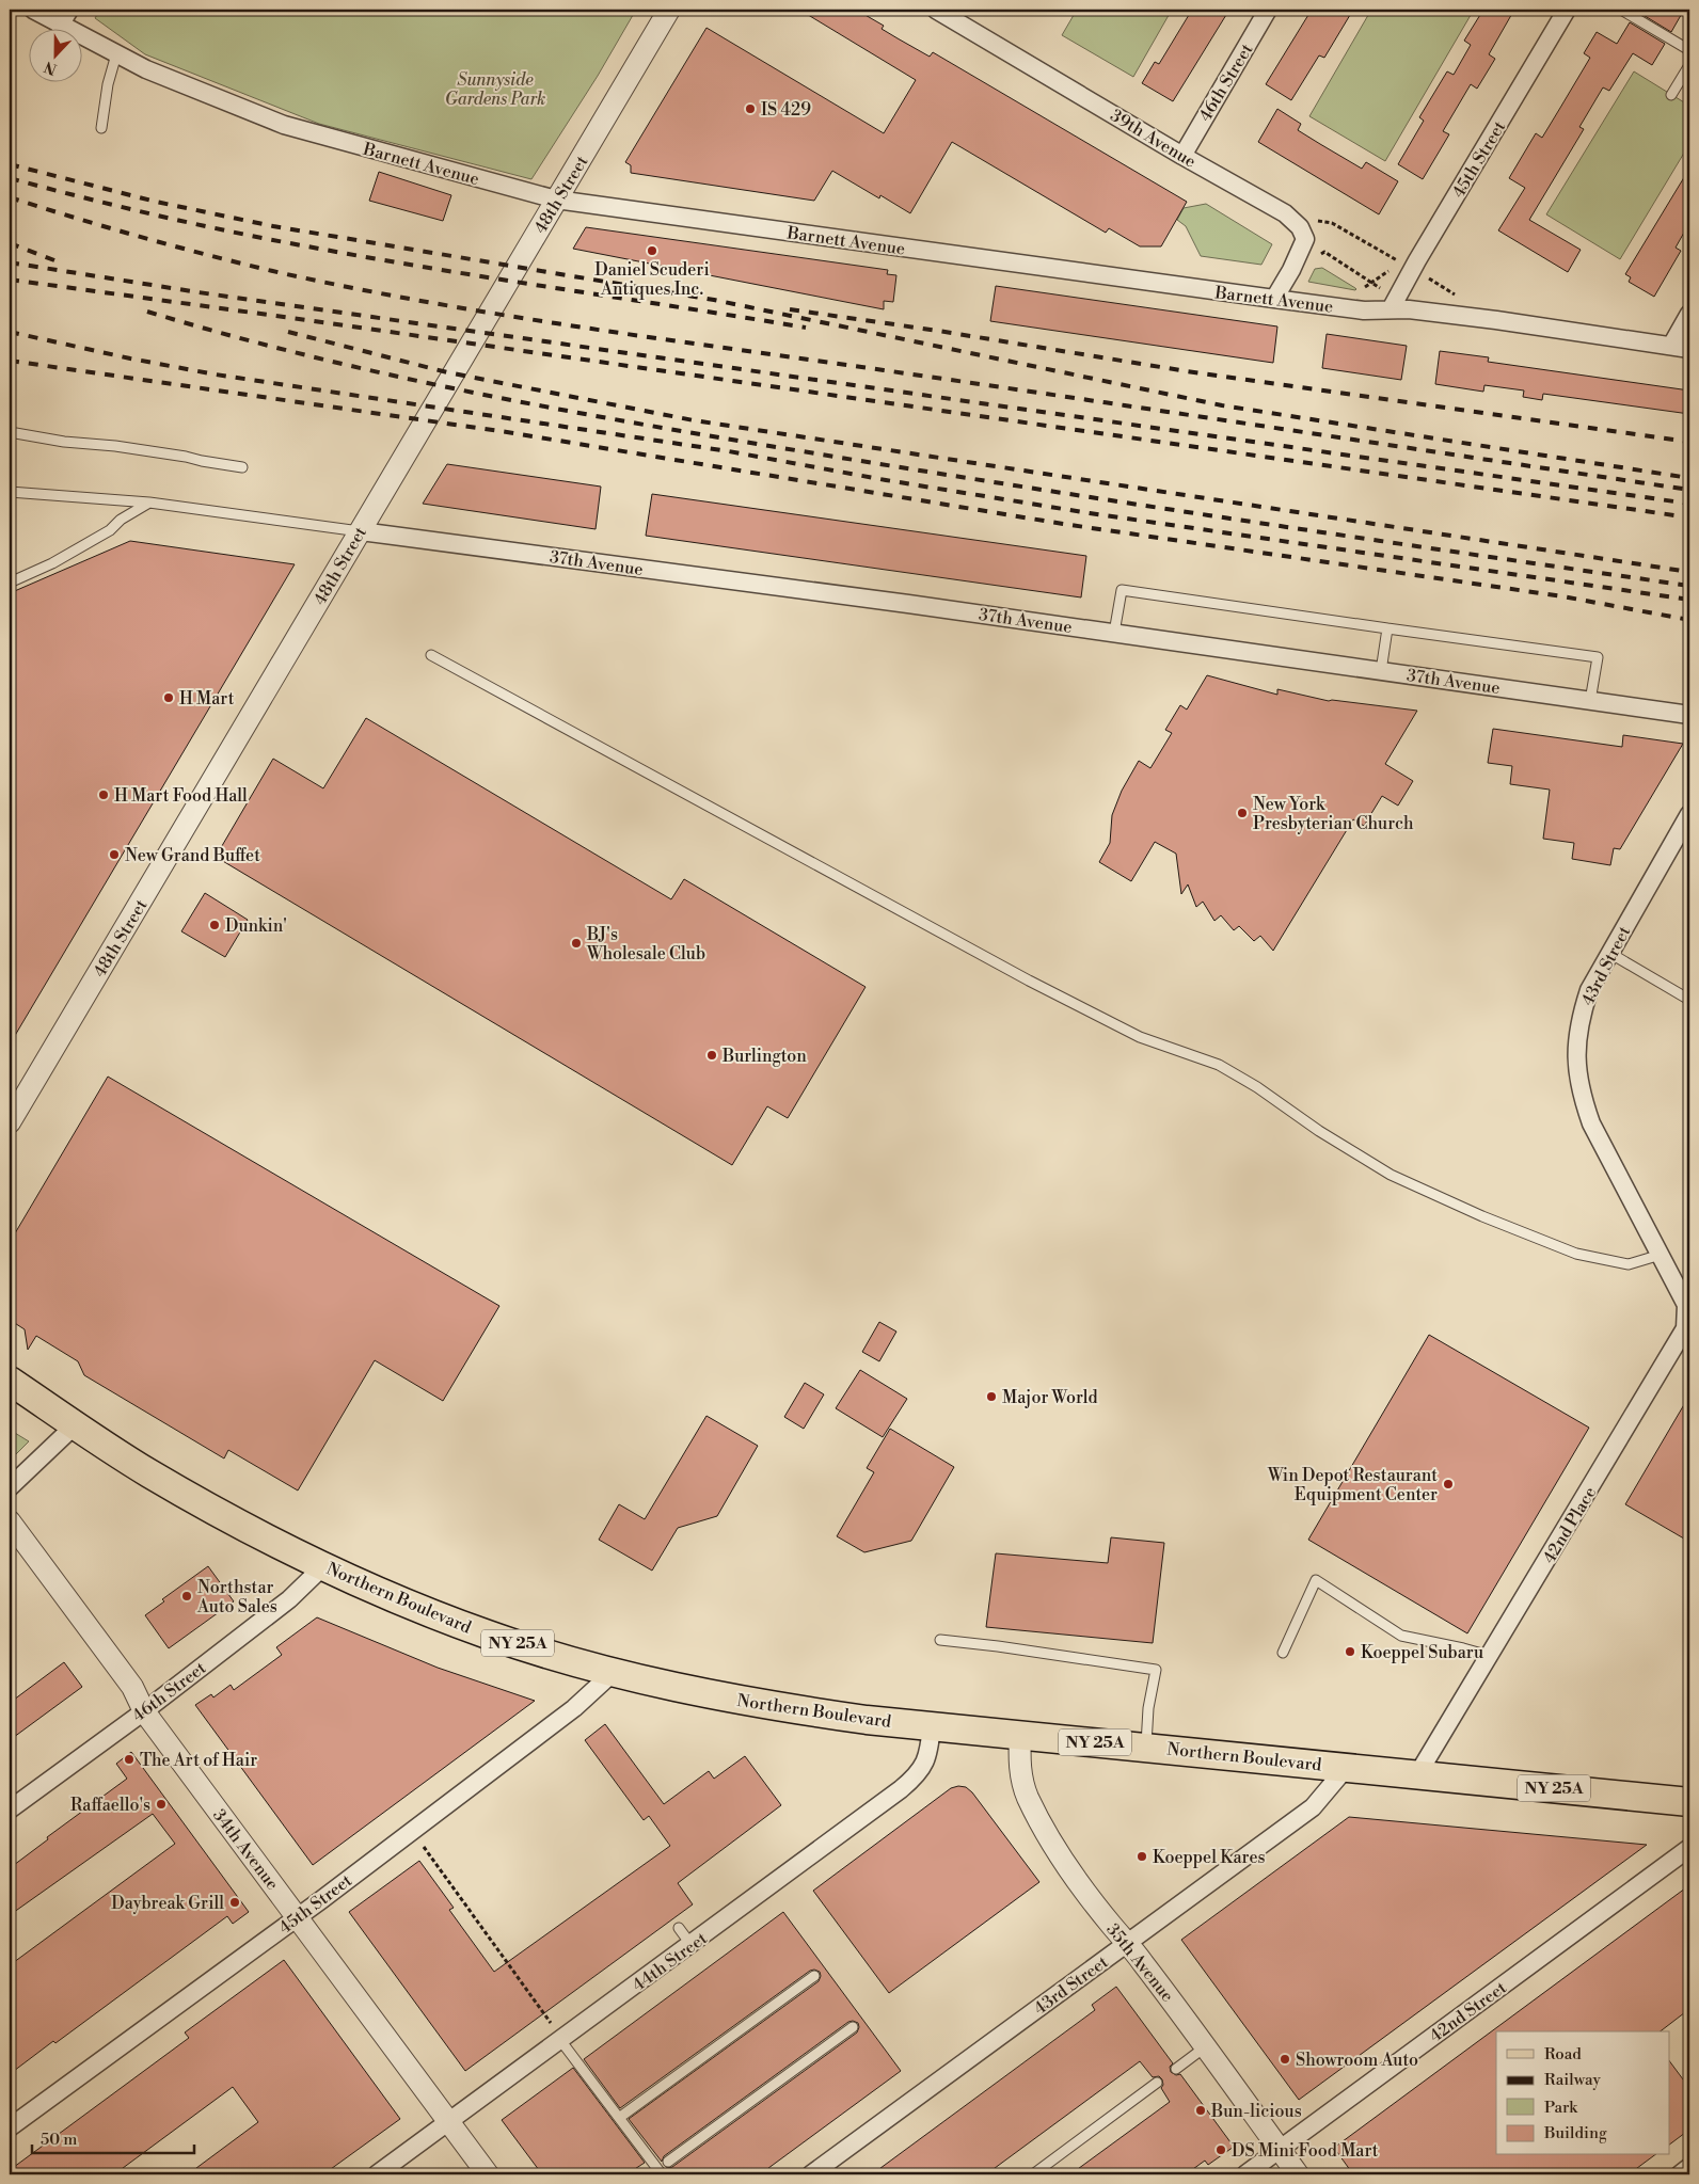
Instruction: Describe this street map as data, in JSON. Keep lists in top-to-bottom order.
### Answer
{
  "streets": {
    "main road": ["Northern Boulevard", "NY 25A"],
    "street": [
      "46th Street",
      "39th Avenue",
      "45th Street",
      "Barnett Avenue",
      "48th Street",
      "37th Avenue",
      "43rd Street",
      "42nd Place",
      "34th Avenue",
      "44th Street",
      "35th Avenue",
      "42nd Street"
    ]
  },
  "crossings": [
    ["46th Street", "39th Avenue"],
    ["46th Street", "Northern Boulevard"],
    ["46th Street", "34th Avenue"],
    ["39th Avenue", "Barnett Avenue"],
    ["45th Street", "Barnett Avenue"],
    ["45th Street", "Northern Boulevard"],
    ["45th Street", "34th Avenue"],
    ["Barnett Avenue", "48th Street"],
    ["48th Street", "37th Avenue"],
    ["43rd Street", "42nd Place"],
    ["43rd Street", "Northern Boulevard"],
    ["43rd Street", "35th Avenue"],
    ["42nd Place", "Northern Boulevard"],
    ["Northern Boulevard", "44th Street"],
    ["Northern Boulevard", "35th Avenue"],
    ["34th Avenue", "44th Street"],
    ["35th Avenue", "42nd Street"]
  ],
  "parks": ["Sunnyside Gardens Park"],
  "places": [
    "IS 429",
    "Daniel Scuderi Antiques Inc.",
    "H Mart",
    "H Mart Food Hall",
    "New York Presbyterian Church",
    "New Grand Buffet",
    "Dunkin'",
    "BJ's Wholesale Club",
    "Burlington",
    "Major World",
    "Win Depot Restaurant Equipment Center",
    "Northstar Auto Sales",
    "Koeppel Subaru",
    "The Art of Hair",
    "Raffaello's",
    "Koeppel Kares",
    "Daybreak Grill",
    "Showroom Auto",
    "Bun-licious",
    "DS Mini Food Mart"
  ],
  "legend": [
    "Road",
    "Railway",
    "Park",
    "Building"
  ],
  "scale_bar": "50 m",
  "north": "bottom"
}
